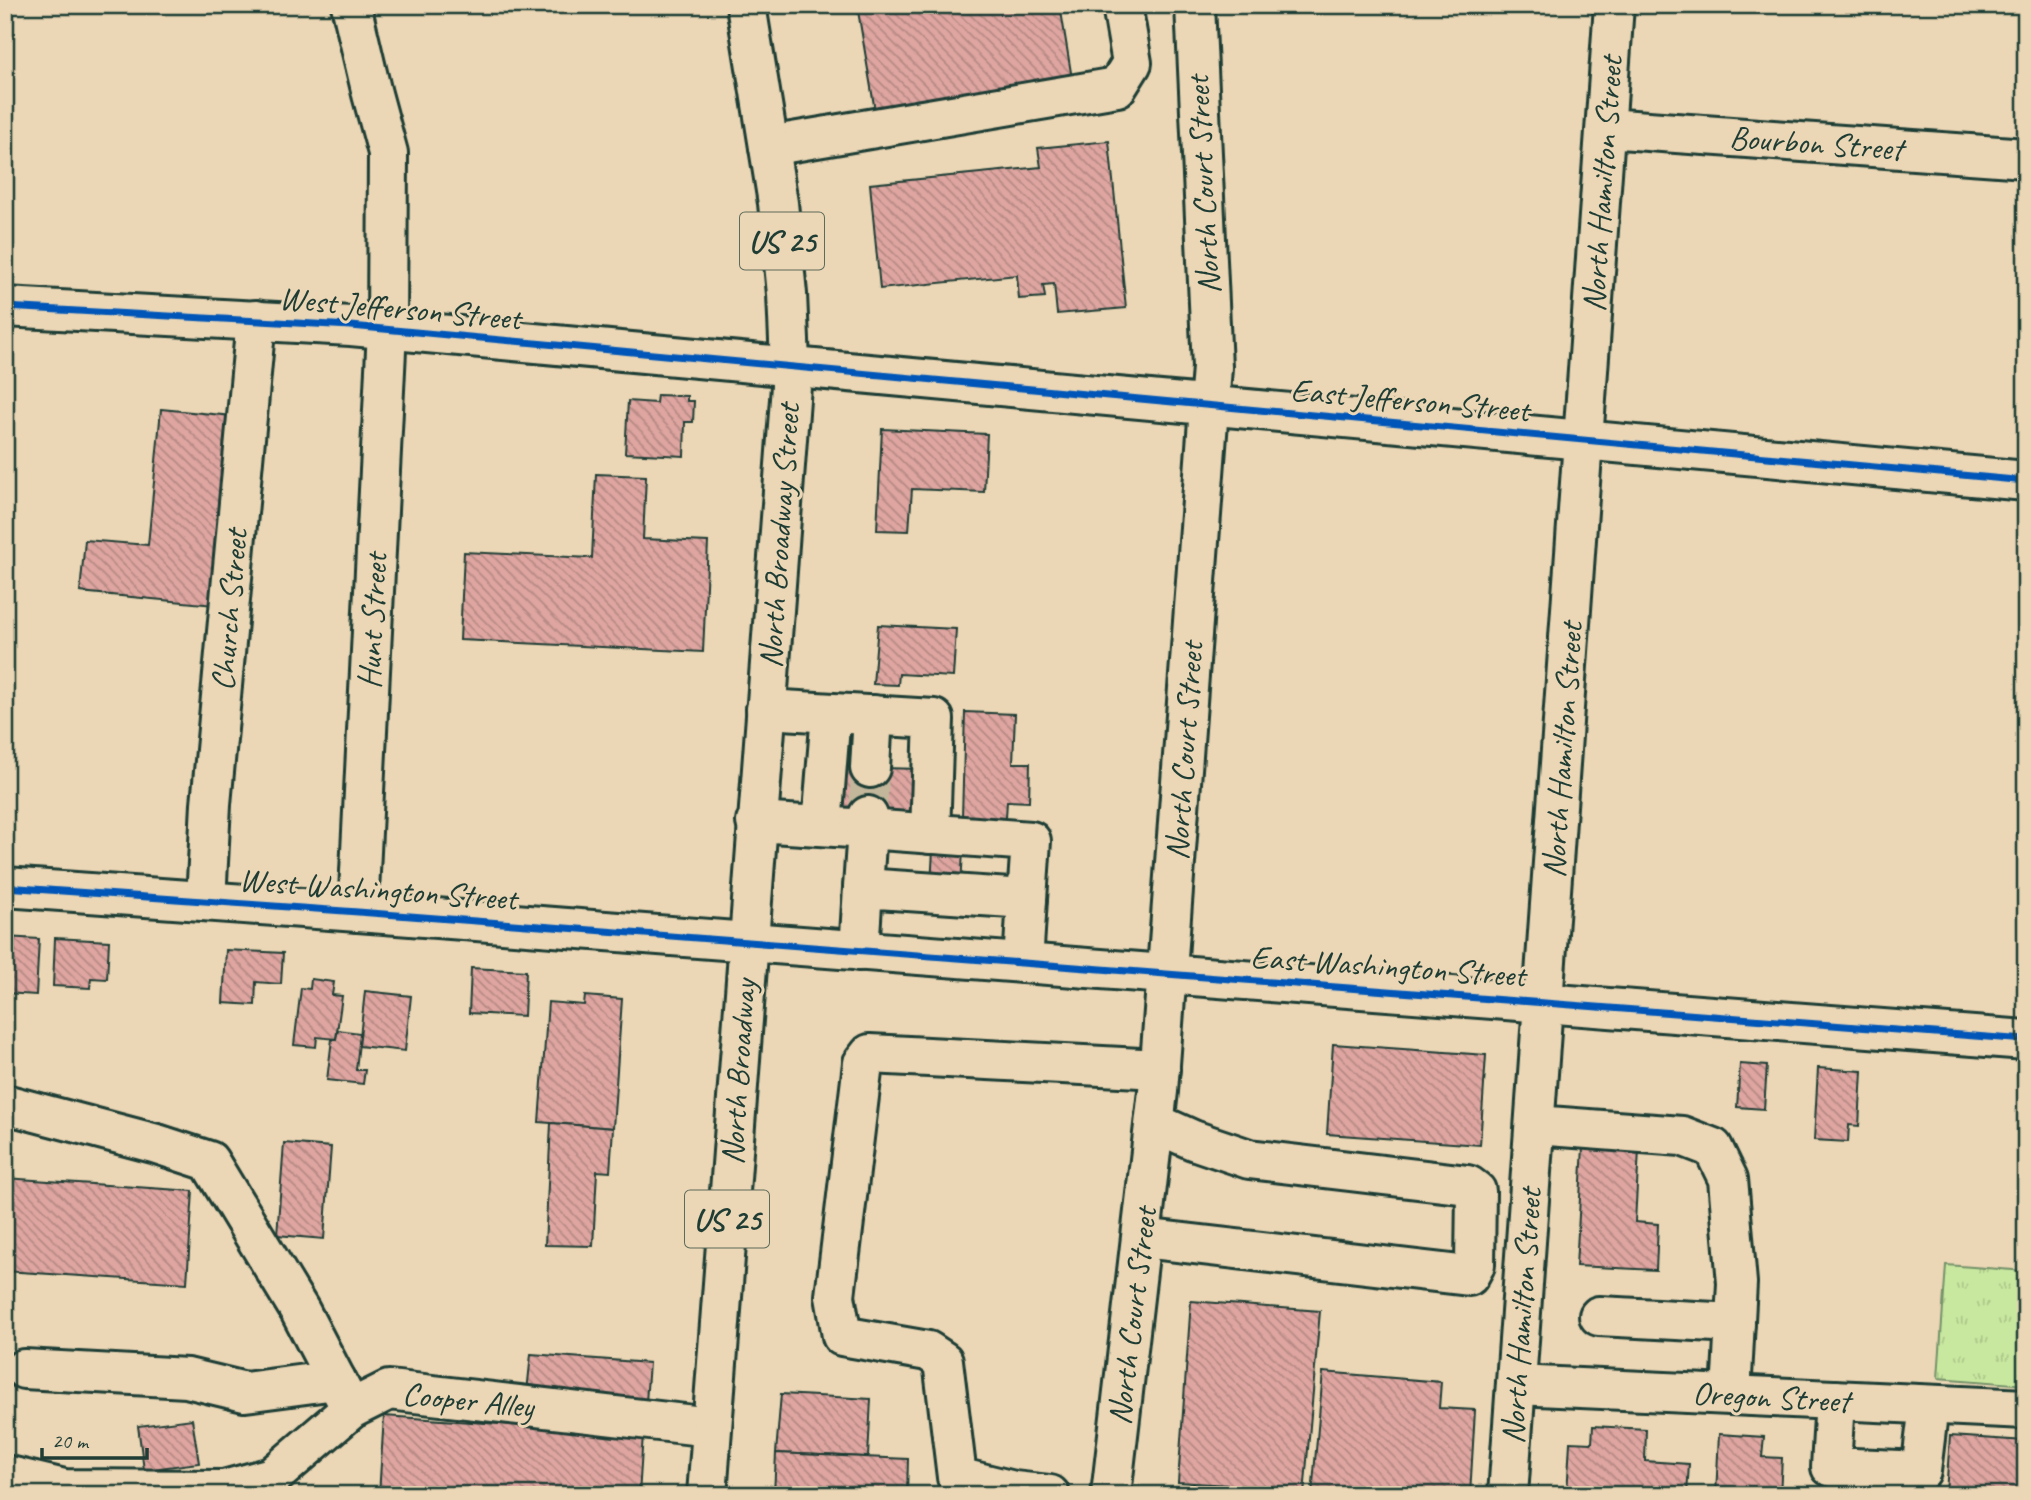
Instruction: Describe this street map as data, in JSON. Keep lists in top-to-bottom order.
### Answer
{
  "streets": {
    "street": [
      "Bourbon Street",
      "North Hamilton Street",
      "North Court Street",
      "US 25",
      "West Jefferson Street",
      "East Jefferson Street",
      "North Broadway Street",
      "Church Street",
      "Hunt Street",
      "West Washington Street",
      "East Washington Street",
      "North Broadway",
      "Oregon Street",
      "Cooper Alley"
    ]
  },
  "crossings": [
    ["Bourbon Street", "North Hamilton Street"],
    ["North Hamilton Street", "East Jefferson Street"],
    ["North Hamilton Street", "East Washington Street"],
    ["North Hamilton Street", "Oregon Street"],
    ["North Court Street", "East Jefferson Street"],
    ["North Court Street", "East Washington Street"],
    ["West Jefferson Street", "East Jefferson Street"],
    ["West Jefferson Street", "North Broadway Street"],
    ["West Jefferson Street", "Church Street"],
    ["West Jefferson Street", "Hunt Street"],
    ["East Jefferson Street", "North Broadway Street"],
    ["North Broadway Street", "West Washington Street"],
    ["North Broadway Street", "East Washington Street"],
    ["North Broadway Street", "North Broadway"],
    ["Church Street", "West Washington Street"],
    ["Hunt Street", "West Washington Street"],
    ["West Washington Street", "East Washington Street"],
    ["West Washington Street", "North Broadway"],
    ["East Washington Street", "North Broadway"],
    ["North Broadway", "Cooper Alley"]
  ],
  "scale_bar": "20 m"
}
